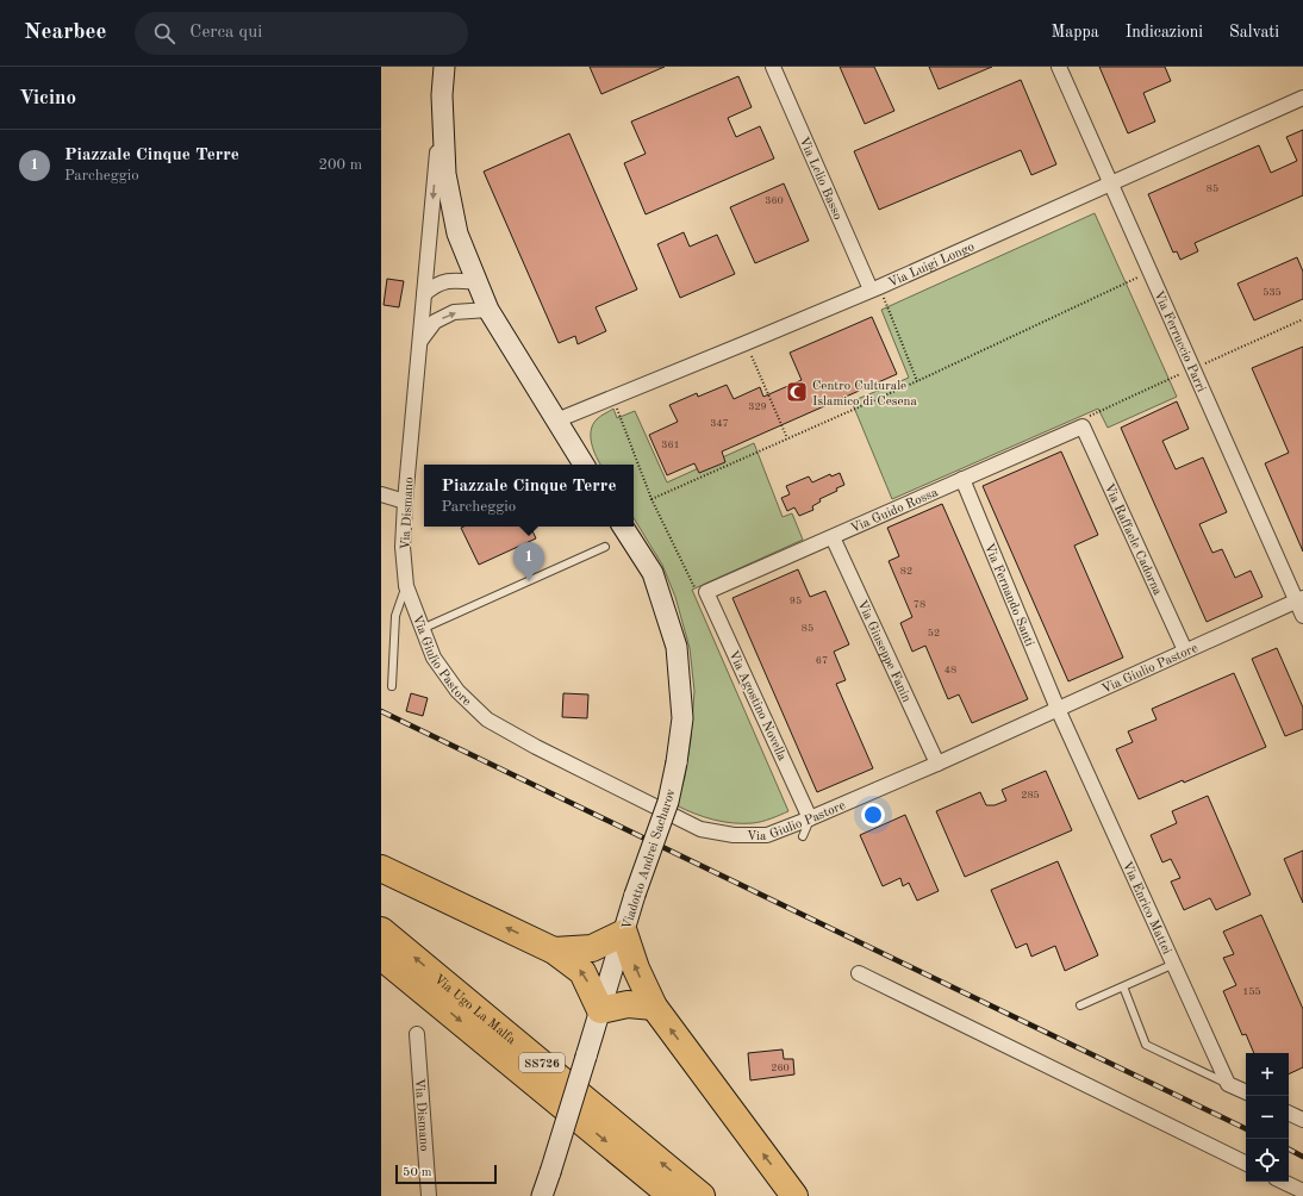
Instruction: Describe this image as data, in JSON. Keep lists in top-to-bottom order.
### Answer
{
  "streets": {
    "highway": ["Via Ugo La Malfa", "SS726"],
    "main road": ["Via Dismano", "Viadotto Andrei Sacharov"],
    "street": [
      "Via Lelio Basso",
      "Via Luigi Longo",
      "Via Ferruccio Parri",
      "Via Guido Rossa",
      "Via Raffaele Cadorna",
      "Via Fernando Santi",
      "Via Giuseppe Fanin",
      "Via Giulio Pastore",
      "Via Agostino Novella",
      "Via Enrico Mattei"
    ]
  },
  "crossings": [
    ["Via Lelio Basso", "Via Luigi Longo"],
    ["Via Luigi Longo", "Via Ferruccio Parri"],
    ["Via Ferruccio Parri", "Via Giulio Pastore"],
    ["Via Guido Rossa", "Via Raffaele Cadorna"],
    ["Via Guido Rossa", "Via Fernando Santi"],
    ["Via Guido Rossa", "Via Giuseppe Fanin"],
    ["Via Guido Rossa", "Via Agostino Novella"],
    ["Via Dismano", "Via Giulio Pastore"],
    ["Via Raffaele Cadorna", "Via Giulio Pastore"],
    ["Via Fernando Santi", "Via Giulio Pastore"],
    ["Via Fernando Santi", "Via Enrico Mattei"],
    ["Via Giuseppe Fanin", "Via Giulio Pastore"],
    ["Via Giulio Pastore", "Via Agostino Novella"],
    ["Via Giulio Pastore", "Via Enrico Mattei"]
  ],
  "places": {
    "mosque": ["Centro Culturale Islamico di Cesena"]
  },
  "house_numbers": [
    "85",
    "360",
    "535",
    "329",
    "347",
    "361",
    "82",
    "95",
    "78",
    "85",
    "52",
    "67",
    "48",
    "285",
    "155",
    "260"
  ],
  "scale_bar": "50 m",
  "page": {
    "header": "Nearbee",
    "search": "Cerca qui",
    "nav": ["Mappa", "Indicazioni", "Salvati"],
    "heading": "Vicino",
    "list": [
      {
        "mark": "1",
        "name": "Piazzale Cinque Terre",
        "note": "Parcheggio",
        "value": "200 m"
      }
    ],
    "popup": ["Piazzale Cinque Terre", "Parcheggio"],
    "pins": "1",
    "map_buttons": ["+", "−"],
    "scale": "50 m"
  }
}
